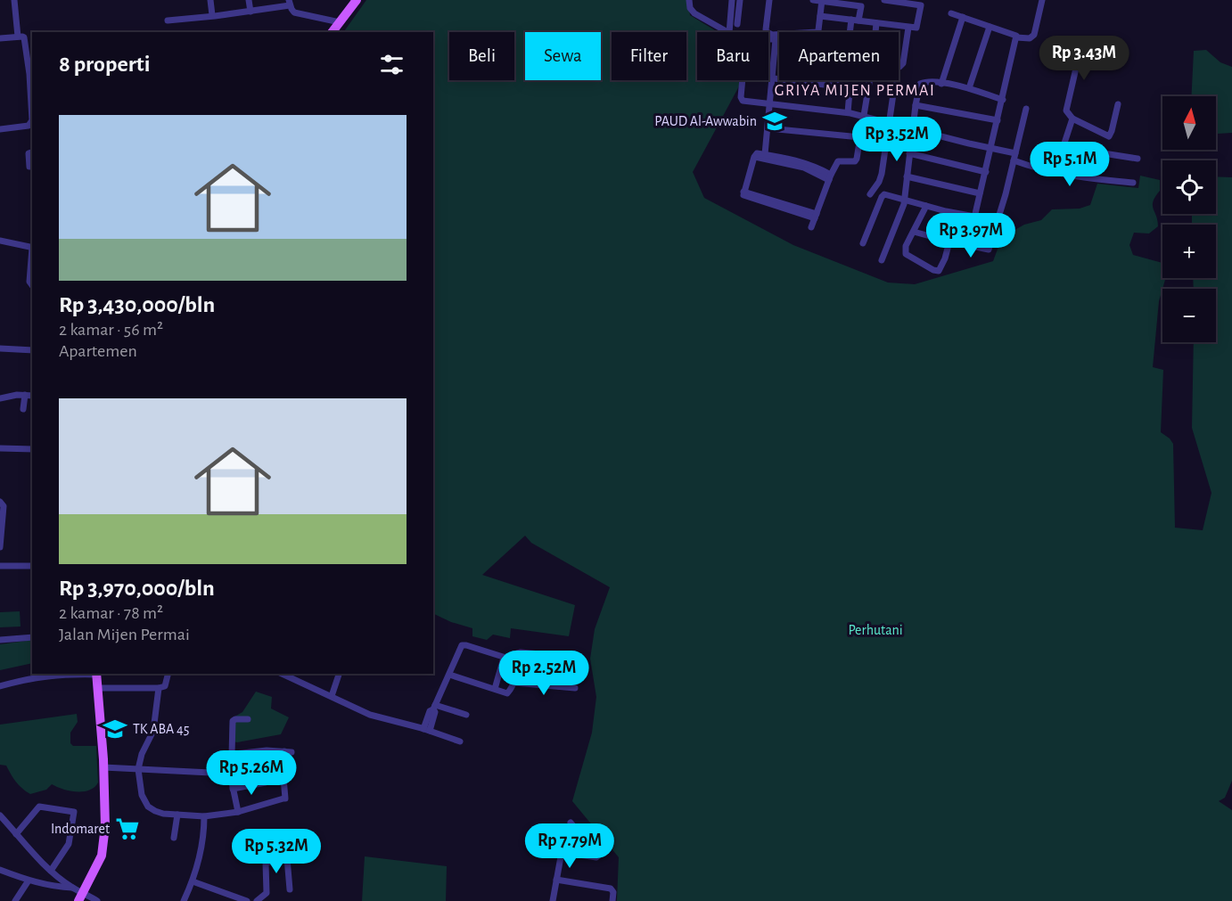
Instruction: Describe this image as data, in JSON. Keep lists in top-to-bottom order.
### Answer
{
  "districts": ["GRIYA MIJEN PERMAI"],
  "parks": ["Perhutani"],
  "places": {
    "school or university": ["PAUD Al-Awwabin", "TK ABA 45"],
    "supermarket": ["Indomaret"]
  },
  "north": "top",
  "page": {
    "chip": [
      "Beli",
      "Sewa",
      "Filter",
      "Baru",
      "Apartemen"
    ],
    "heading": "8 properti",
    "price": [
      "Rp 3.43M",
      "Rp 3.52M",
      "Rp 5.1M",
      "Rp 3.97M",
      "Rp 2.52M",
      "Rp 5.26M",
      "Rp 7.79M",
      "Rp 5.32M"
    ],
    "map_buttons": ["+", "−"],
    "list": [
      {
        "name": "Rp 3,430,000/bln",
        "note": "2 kamar · 56 m² · Apartemen"
      },
      {
        "name": "Rp 3,970,000/bln",
        "note": "2 kamar · 78 m² · Jalan Mijen Permai"
      }
    ]
  }
}
